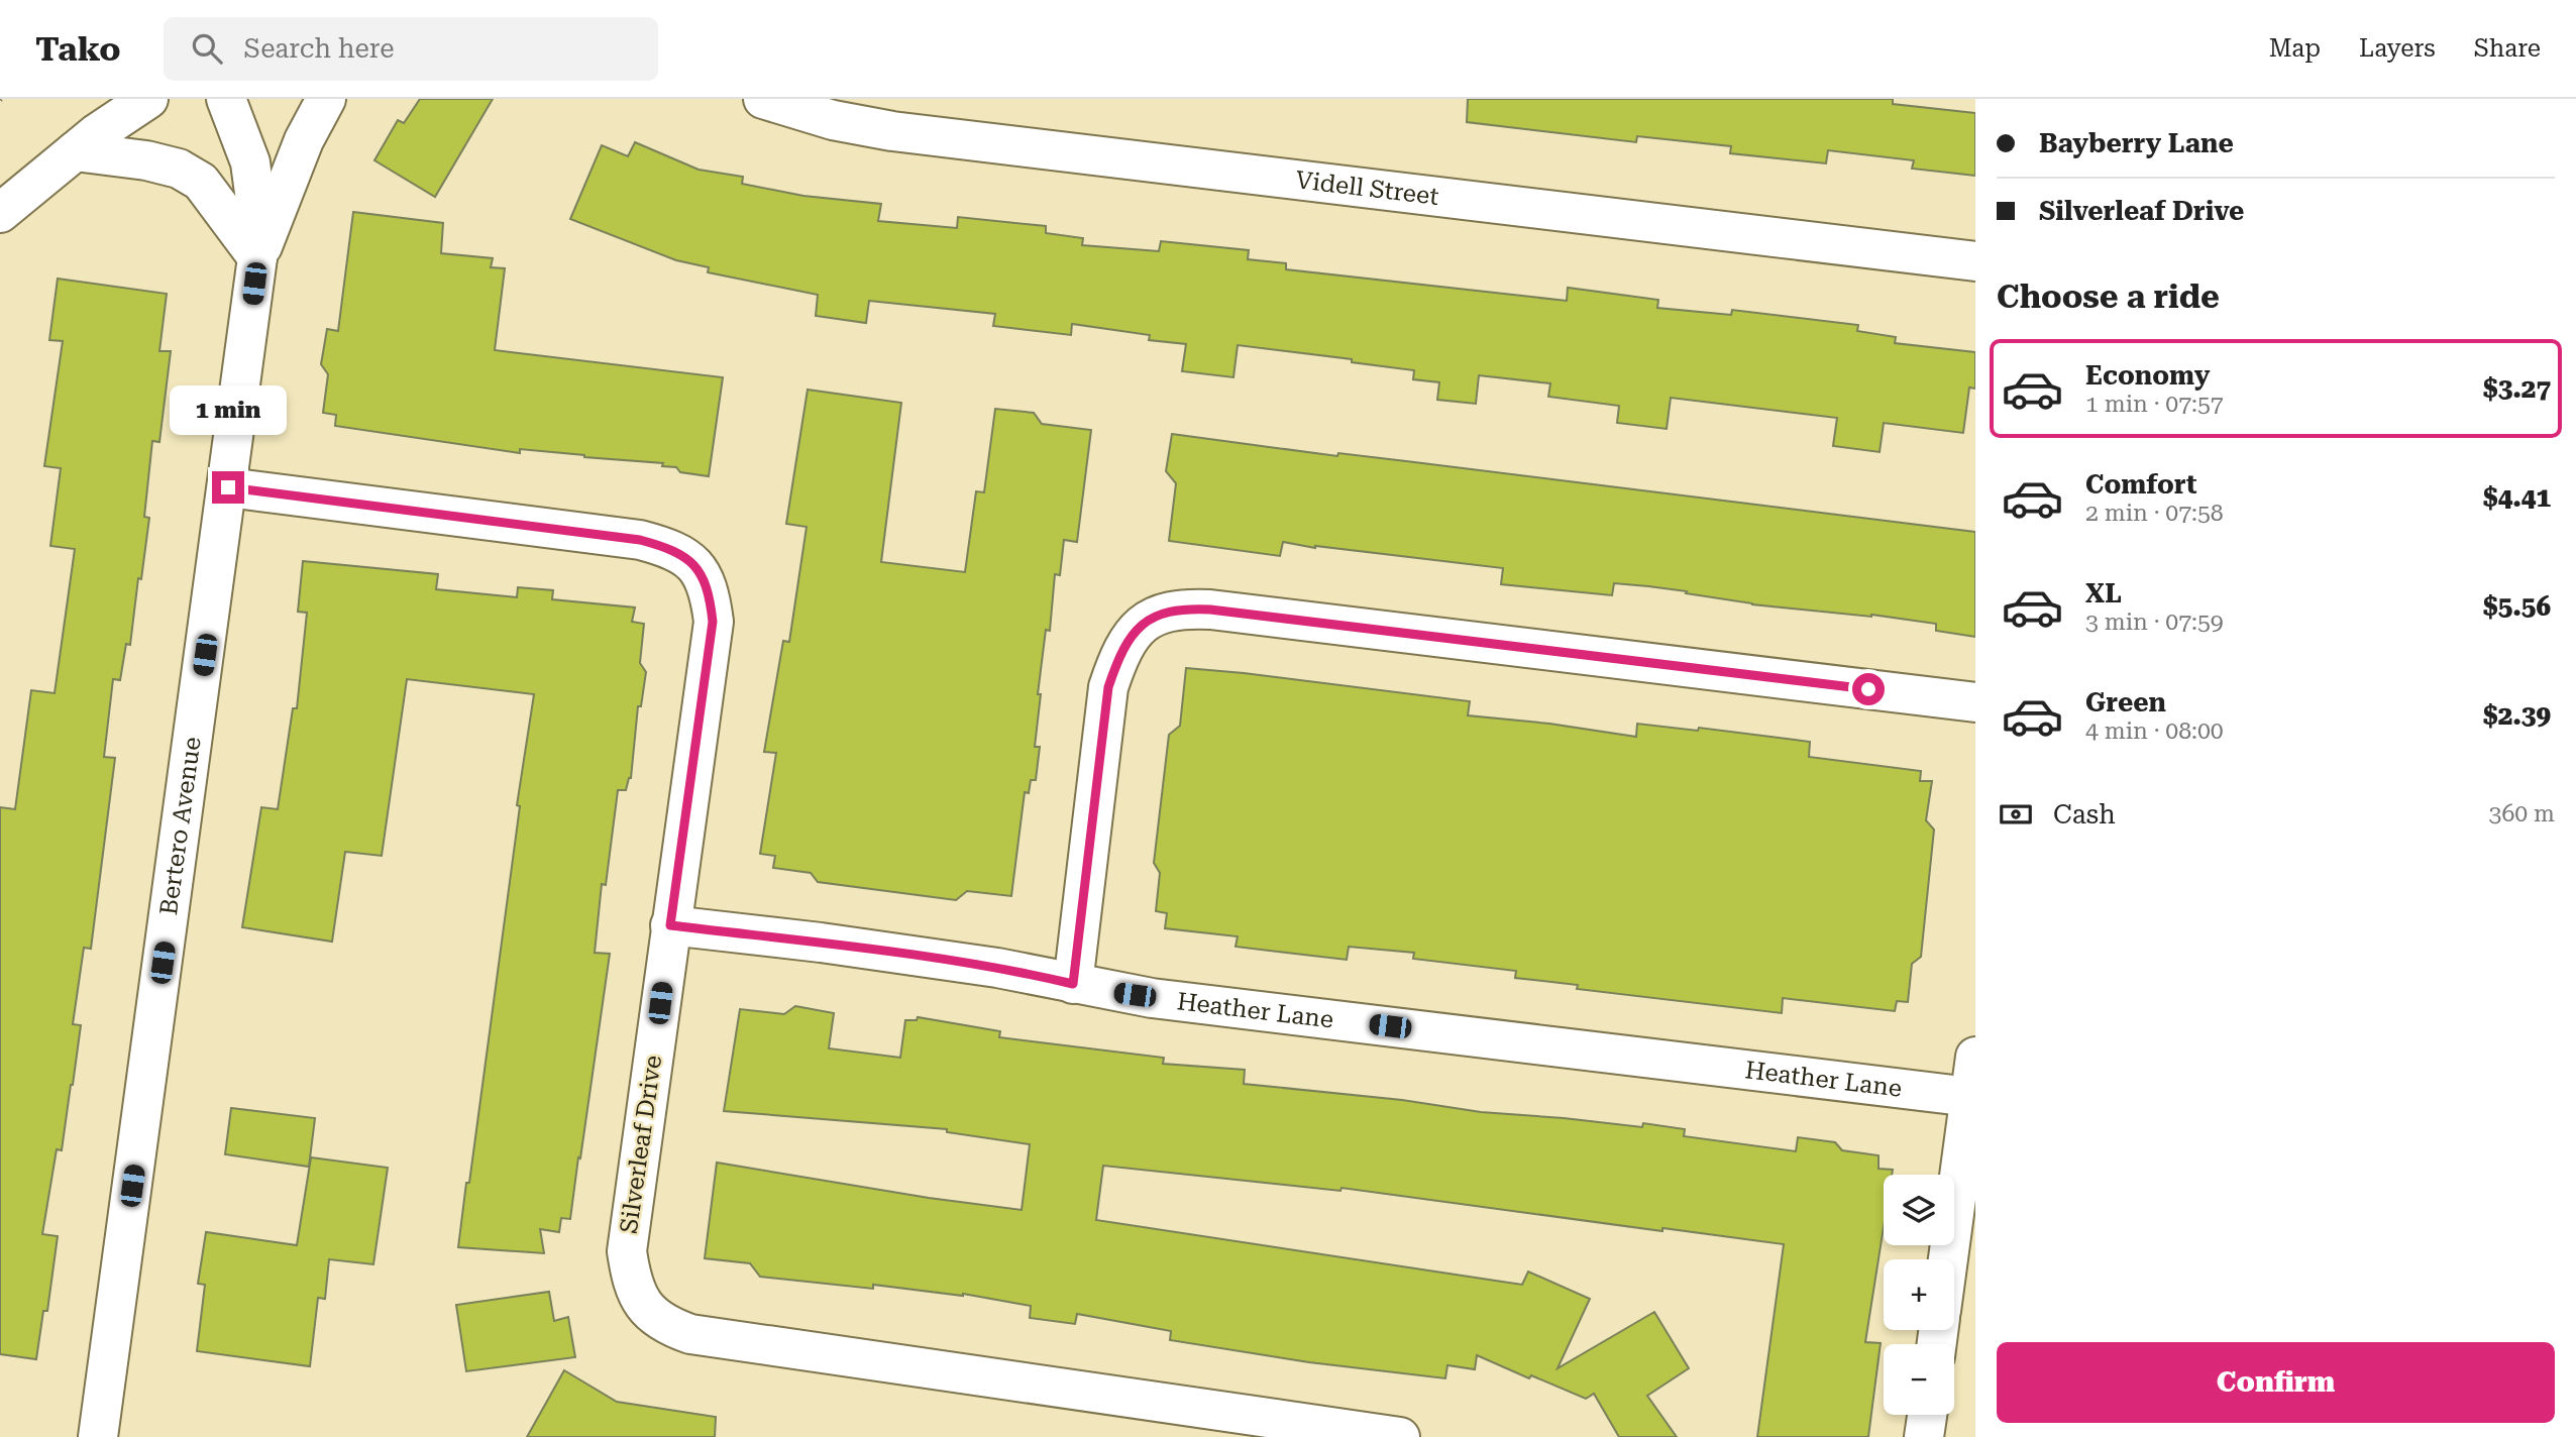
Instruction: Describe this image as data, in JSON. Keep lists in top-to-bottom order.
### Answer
{
  "streets": {
    "street": [
      "Videll Street",
      "Bertero Avenue",
      "Heather Lane",
      "Silverleaf Drive"
    ]
  },
  "crossings": [
    ["Bertero Avenue", "Silverleaf Drive"],
    ["Heather Lane", "Silverleaf Drive"]
  ],
  "page": {
    "header": "Tako",
    "search": "Search here",
    "nav": ["Map", "Layers", "Share"],
    "banner": ["Bayberry Lane", "Silverleaf Drive"],
    "heading": "Choose a ride",
    "list": [
      {
        "name": "Economy",
        "note": "1 min · 07:57",
        "value": "$3.27"
      },
      {
        "name": "Comfort",
        "note": "2 min · 07:58",
        "value": "$4.41"
      },
      {
        "name": "XL",
        "note": "3 min · 07:59",
        "value": "$5.56"
      },
      {
        "name": "Green",
        "note": "4 min · 08:00",
        "value": "$2.39"
      }
    ],
    "bubble": "1 min",
    "pay": ["Cash", "360 m"],
    "map_buttons": ["+", "−"],
    "buttons": "Confirm"
  }
}
